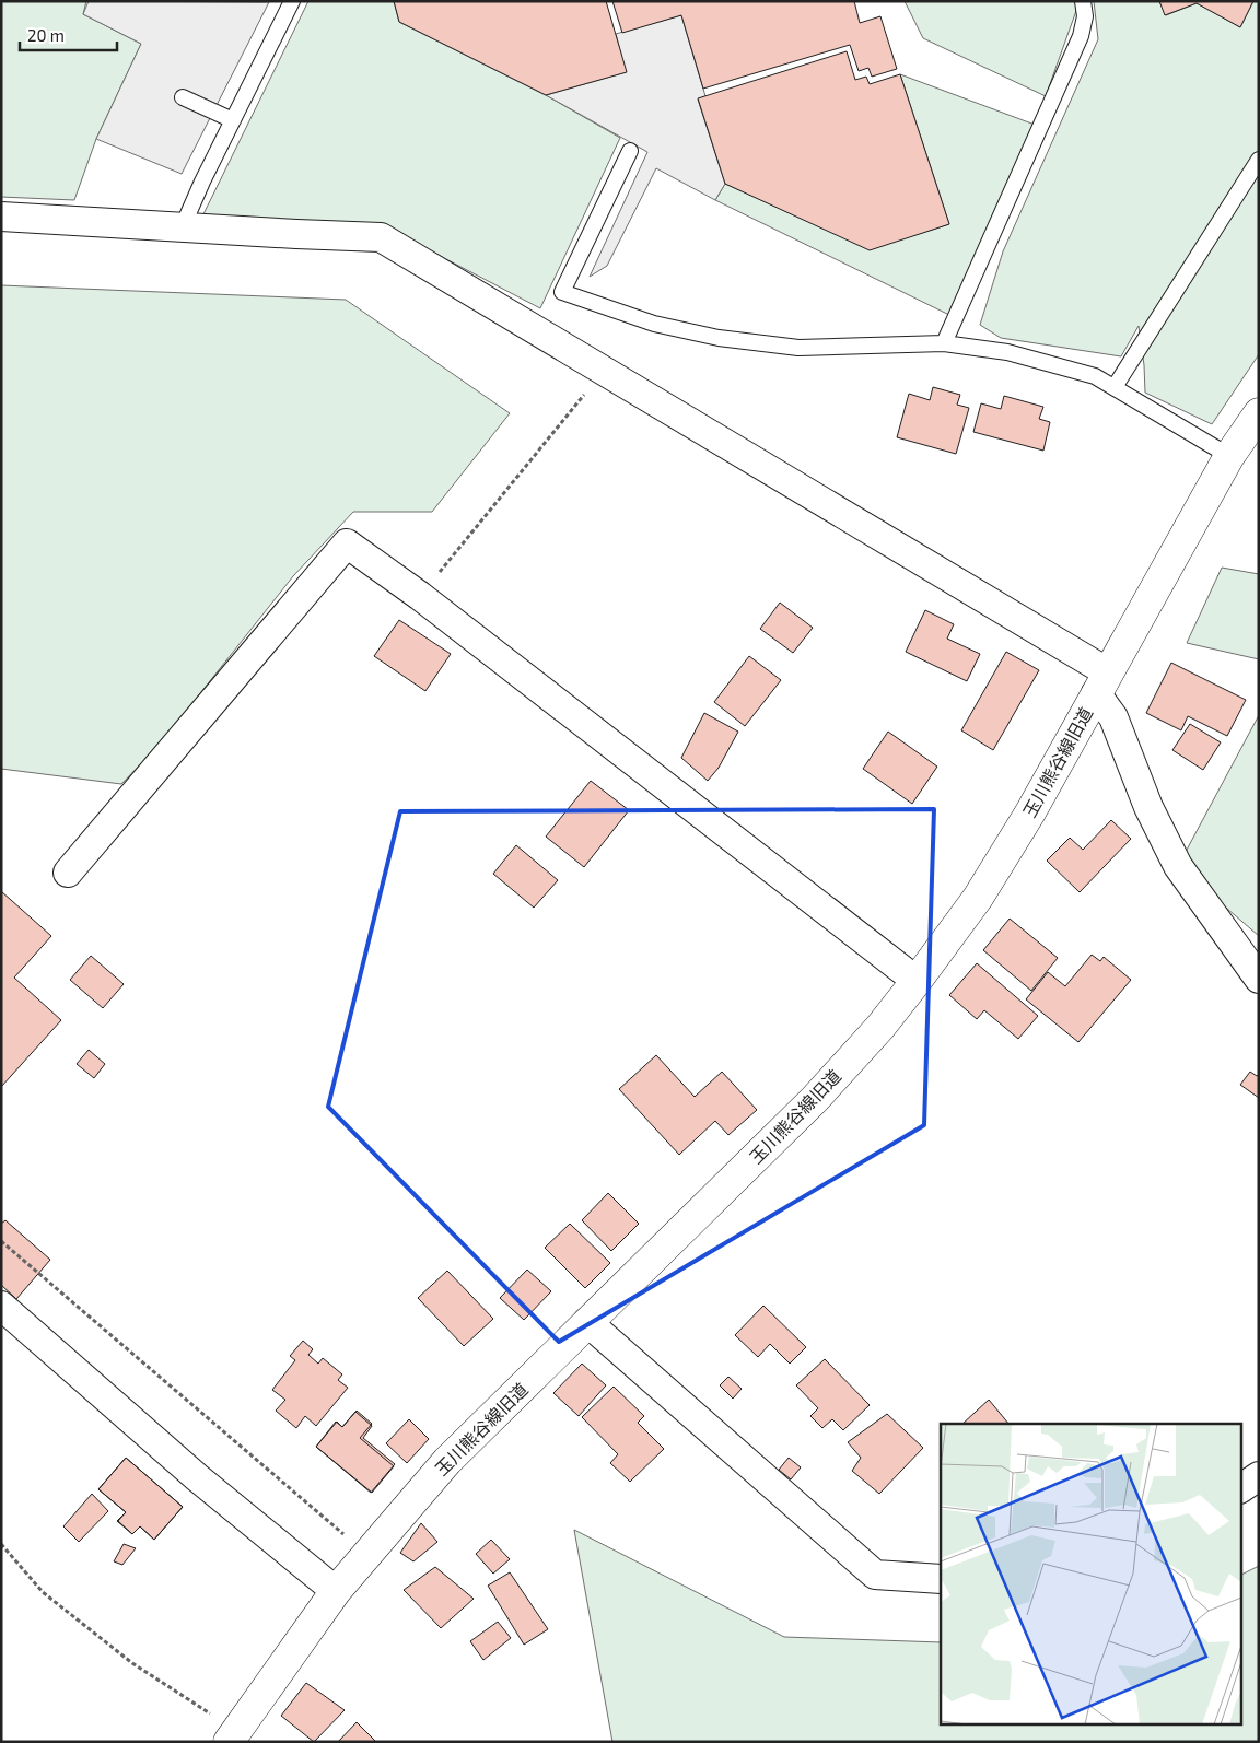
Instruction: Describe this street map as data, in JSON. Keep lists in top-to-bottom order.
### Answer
{
  "streets": {
    "street": ["玉川熊谷線旧道"]
  },
  "scale_bar": "20 m"
}
